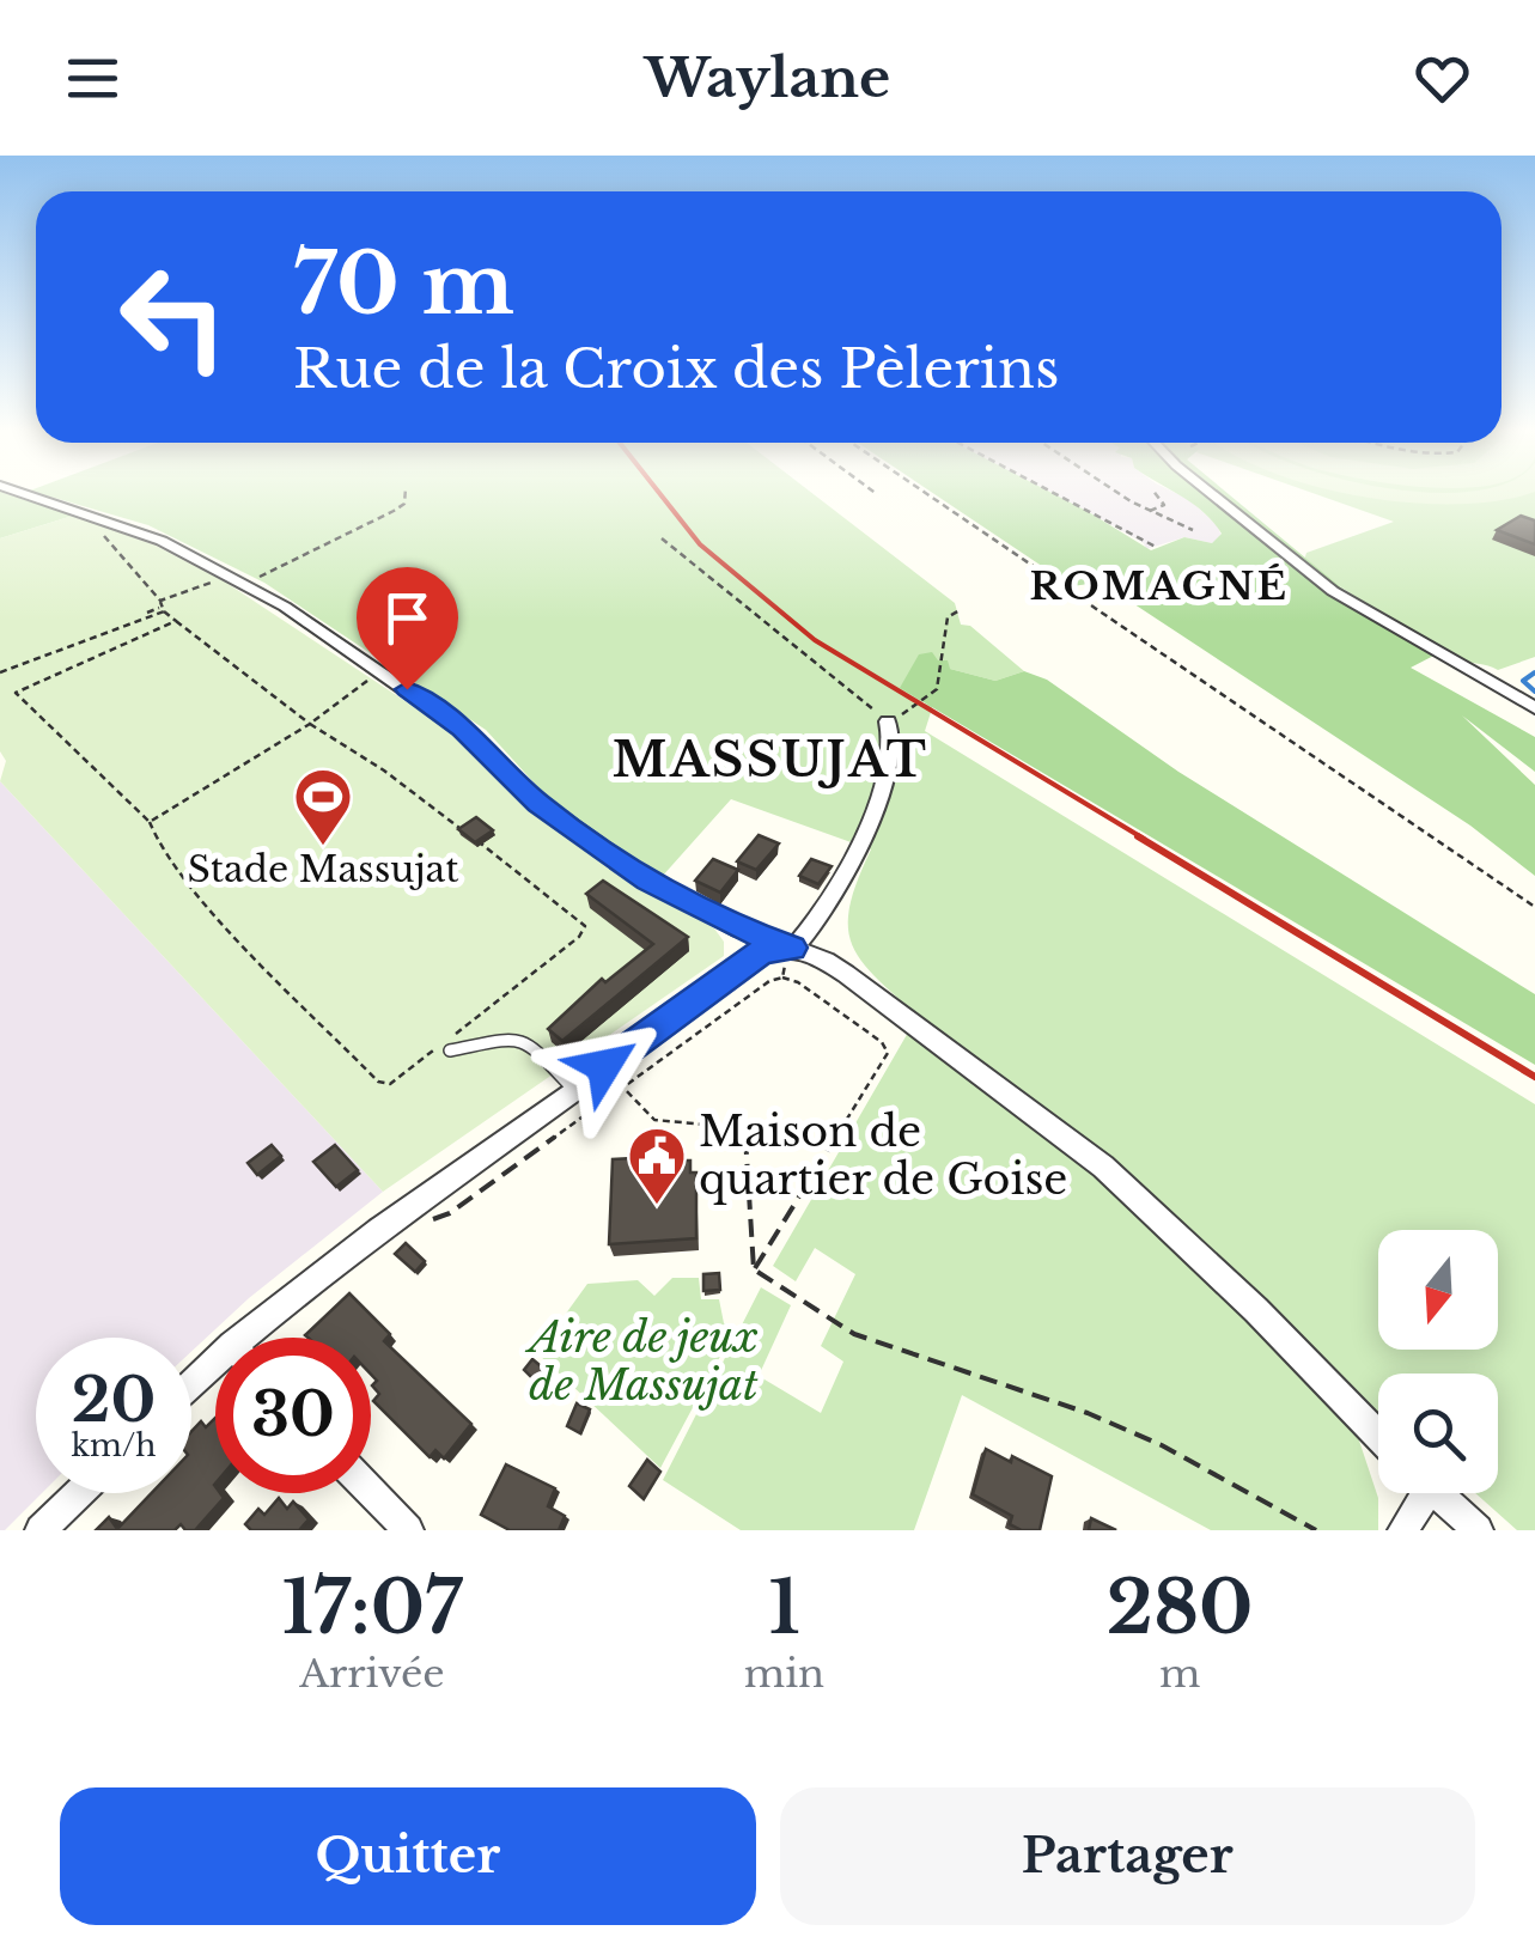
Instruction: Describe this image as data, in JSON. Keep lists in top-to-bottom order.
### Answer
{
  "districts": ["ROMAGNÉ", "MASSUJAT"],
  "parks": ["Aire de jeux de Massujat"],
  "places": {
    "sports": ["Stade Massujat"],
    "public building": ["Maison de quartier de Goise"]
  },
  "north": "bottom",
  "page": {
    "header": "Waylane",
    "turn": ["70 m", "Rue de la Croix des Pèlerins"],
    "speed": "20 km/h",
    "limit": "30",
    "eta": [
      "17:07",
      "Arrivée",
      "1",
      "min",
      "280",
      "m"
    ],
    "buttons": ["Quitter", "Partager"]
  }
}
